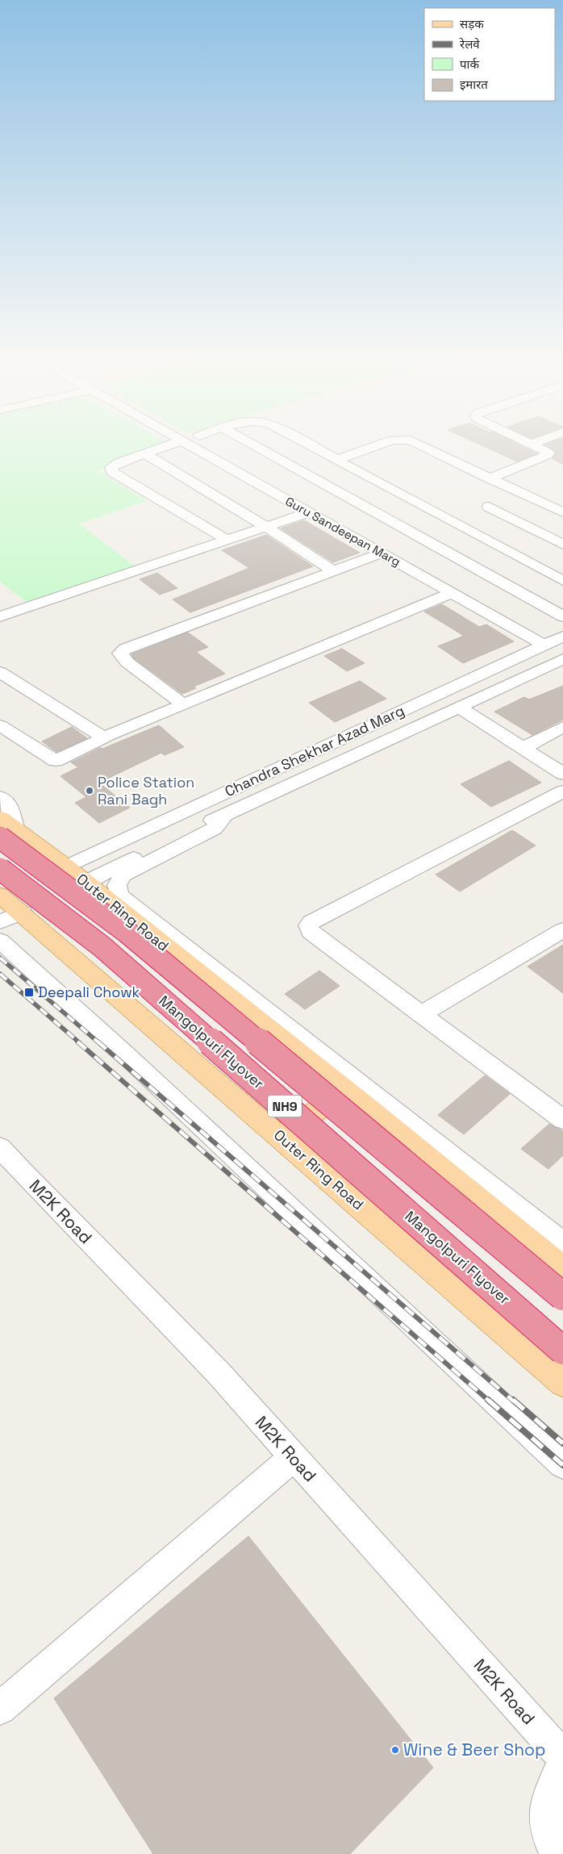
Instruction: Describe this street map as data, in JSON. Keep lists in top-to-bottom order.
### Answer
{
  "streets": {
    "highway": ["Mangolpuri Flyover", "NH9"],
    "main road": ["Outer Ring Road"],
    "street": ["Guru Sandeepan Marg", "Chandra Shekhar Azad Marg", "M2K Road"]
  },
  "crossings": [
    ["Guru Sandeepan Marg", "Chandra Shekhar Azad Marg"],
    ["Chandra Shekhar Azad Marg", "Outer Ring Road"],
    ["Outer Ring Road", "Mangolpuri Flyover"]
  ],
  "places": {
    "other": ["Police Station Rani Bagh", "Wine & Beer Shop"],
    "transit": ["Deepali Chowk"]
  },
  "legend": [
    "सड़क",
    "रेलवे",
    "पार्क",
    "इमारत"
  ]
}
